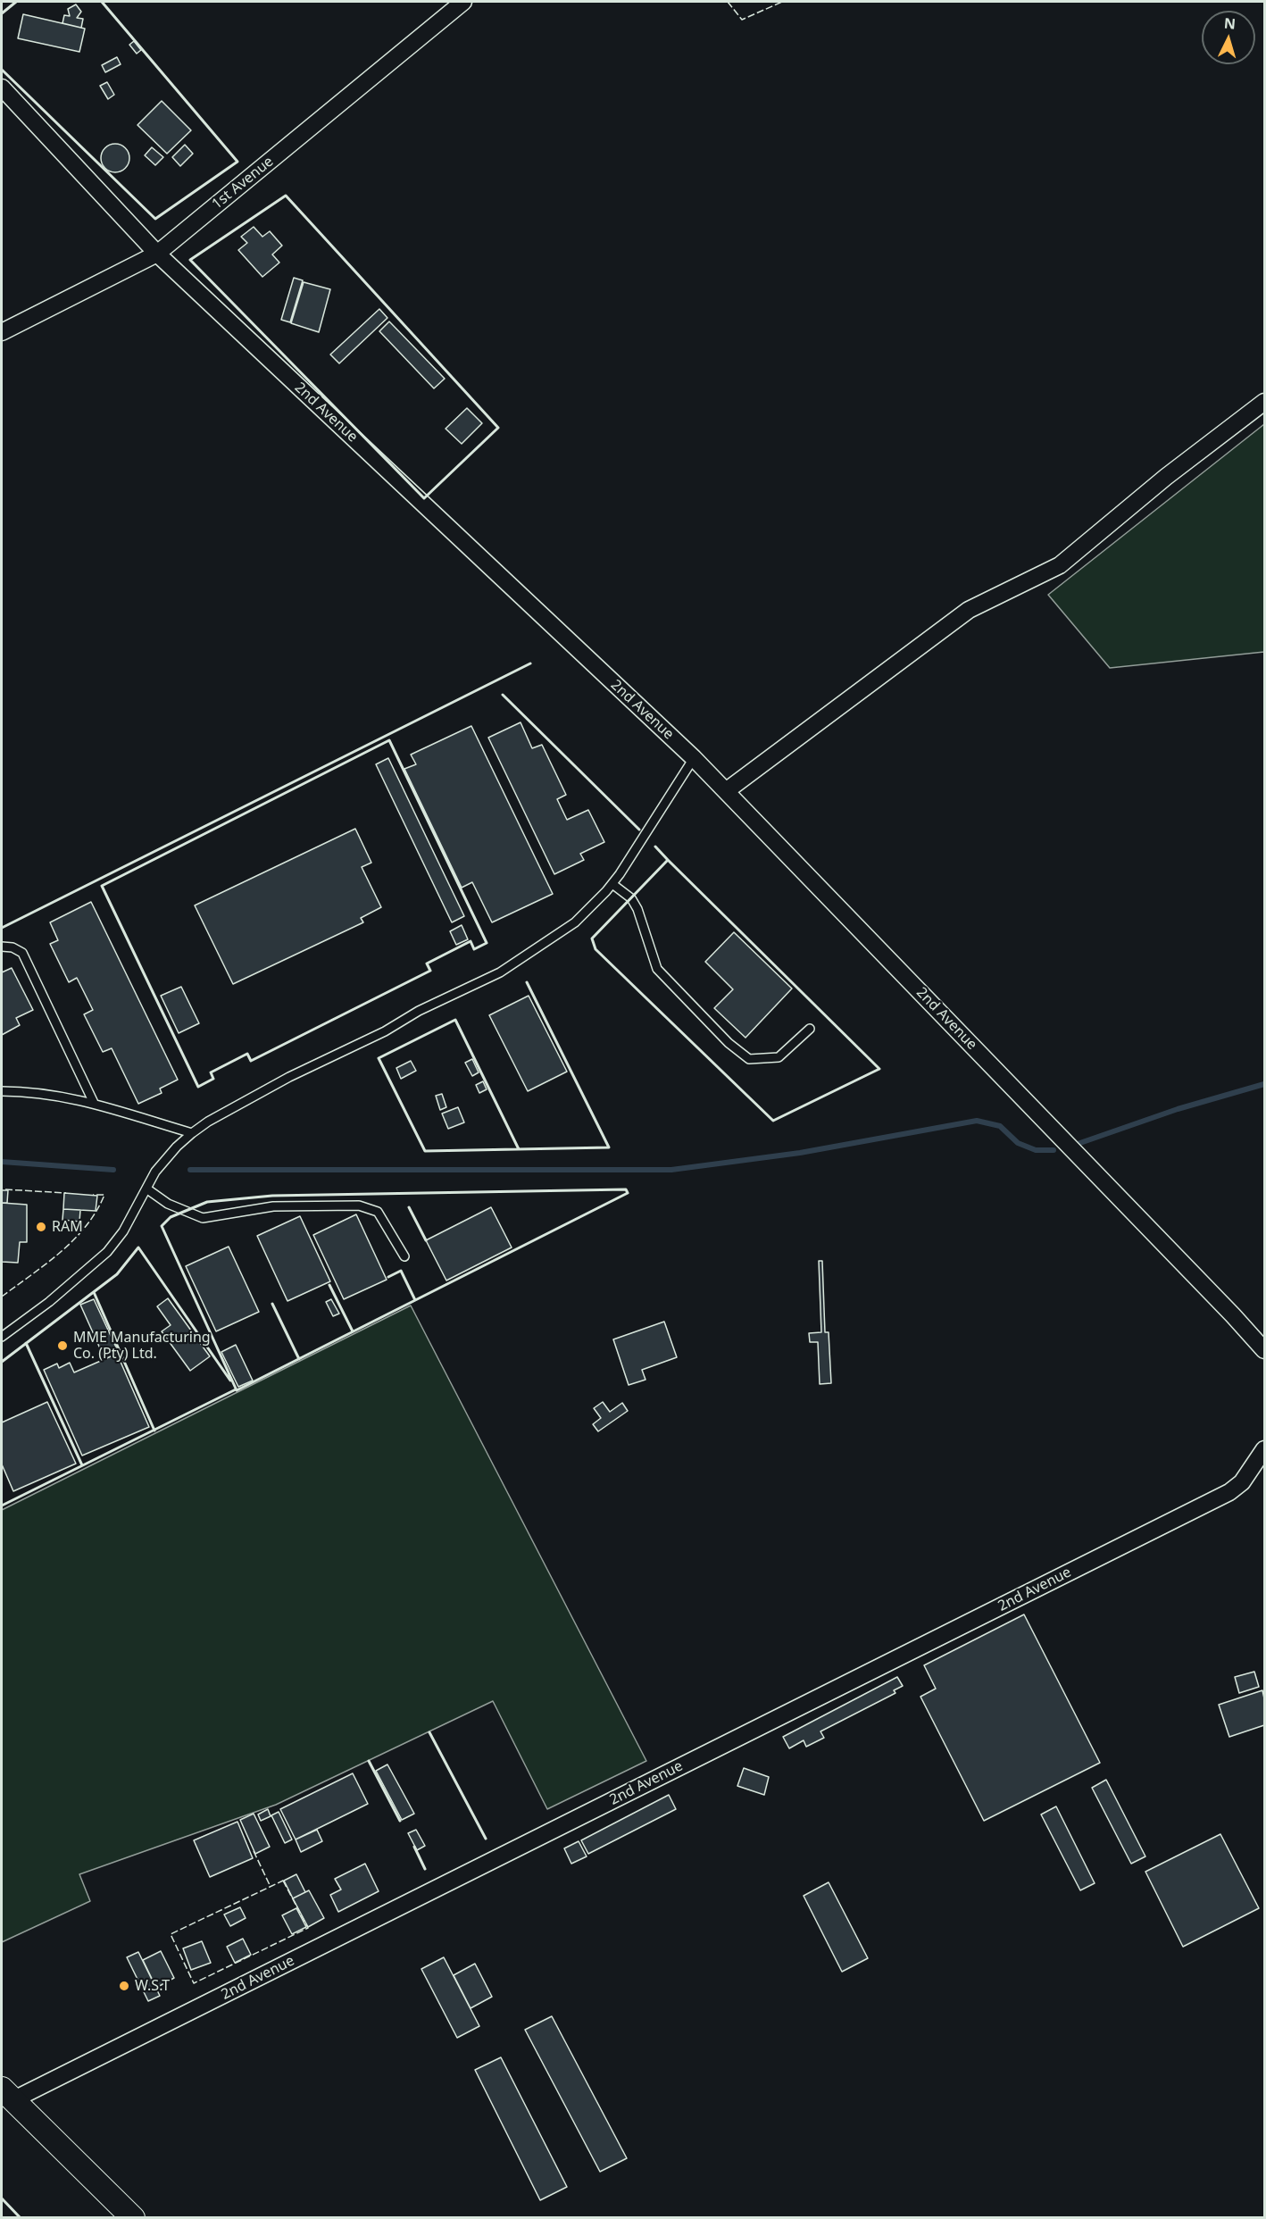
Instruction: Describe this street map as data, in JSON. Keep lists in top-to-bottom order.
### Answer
{
  "streets": {
    "street": ["1st Avenue", "2nd Avenue"]
  },
  "crossings": [
    ["1st Avenue", "2nd Avenue"]
  ],
  "places": ["RAM", "MME Manufacturing Co. (Pty) Ltd.", "W.S.T"],
  "north": "top"
}
